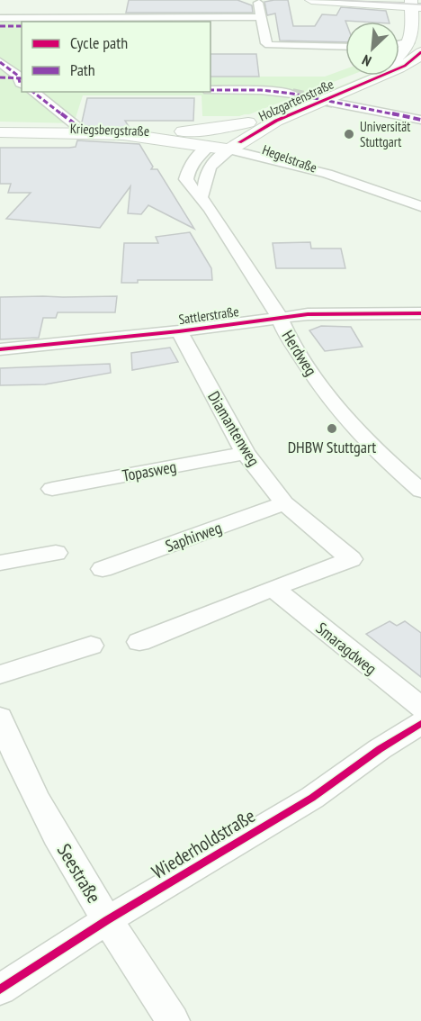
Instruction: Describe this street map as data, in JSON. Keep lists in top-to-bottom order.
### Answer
{
  "streets": {
    "main road": ["Holzgartenstraße", "Kriegsbergstraße"],
    "street": [
      "Hegelstraße",
      "Sattlerstraße",
      "Herdweg",
      "Diamantenweg",
      "Topasweg",
      "Saphirweg",
      "Smaragdweg",
      "Wiederholdstraße",
      "Seestraße"
    ]
  },
  "crossings": [
    ["Holzgartenstraße", "Kriegsbergstraße"],
    ["Holzgartenstraße", "Hegelstraße"],
    ["Holzgartenstraße", "Herdweg"],
    ["Kriegsbergstraße", "Hegelstraße"],
    ["Kriegsbergstraße", "Herdweg"],
    ["Hegelstraße", "Herdweg"],
    ["Sattlerstraße", "Herdweg"],
    ["Sattlerstraße", "Diamantenweg"],
    ["Diamantenweg", "Topasweg"],
    ["Diamantenweg", "Saphirweg"],
    ["Diamantenweg", "Smaragdweg"],
    ["Wiederholdstraße", "Seestraße"]
  ],
  "places": ["Universität Stuttgart", "DHBW Stuttgart"],
  "legend": ["Cycle path", "Path"],
  "north": "bottom left"
}
